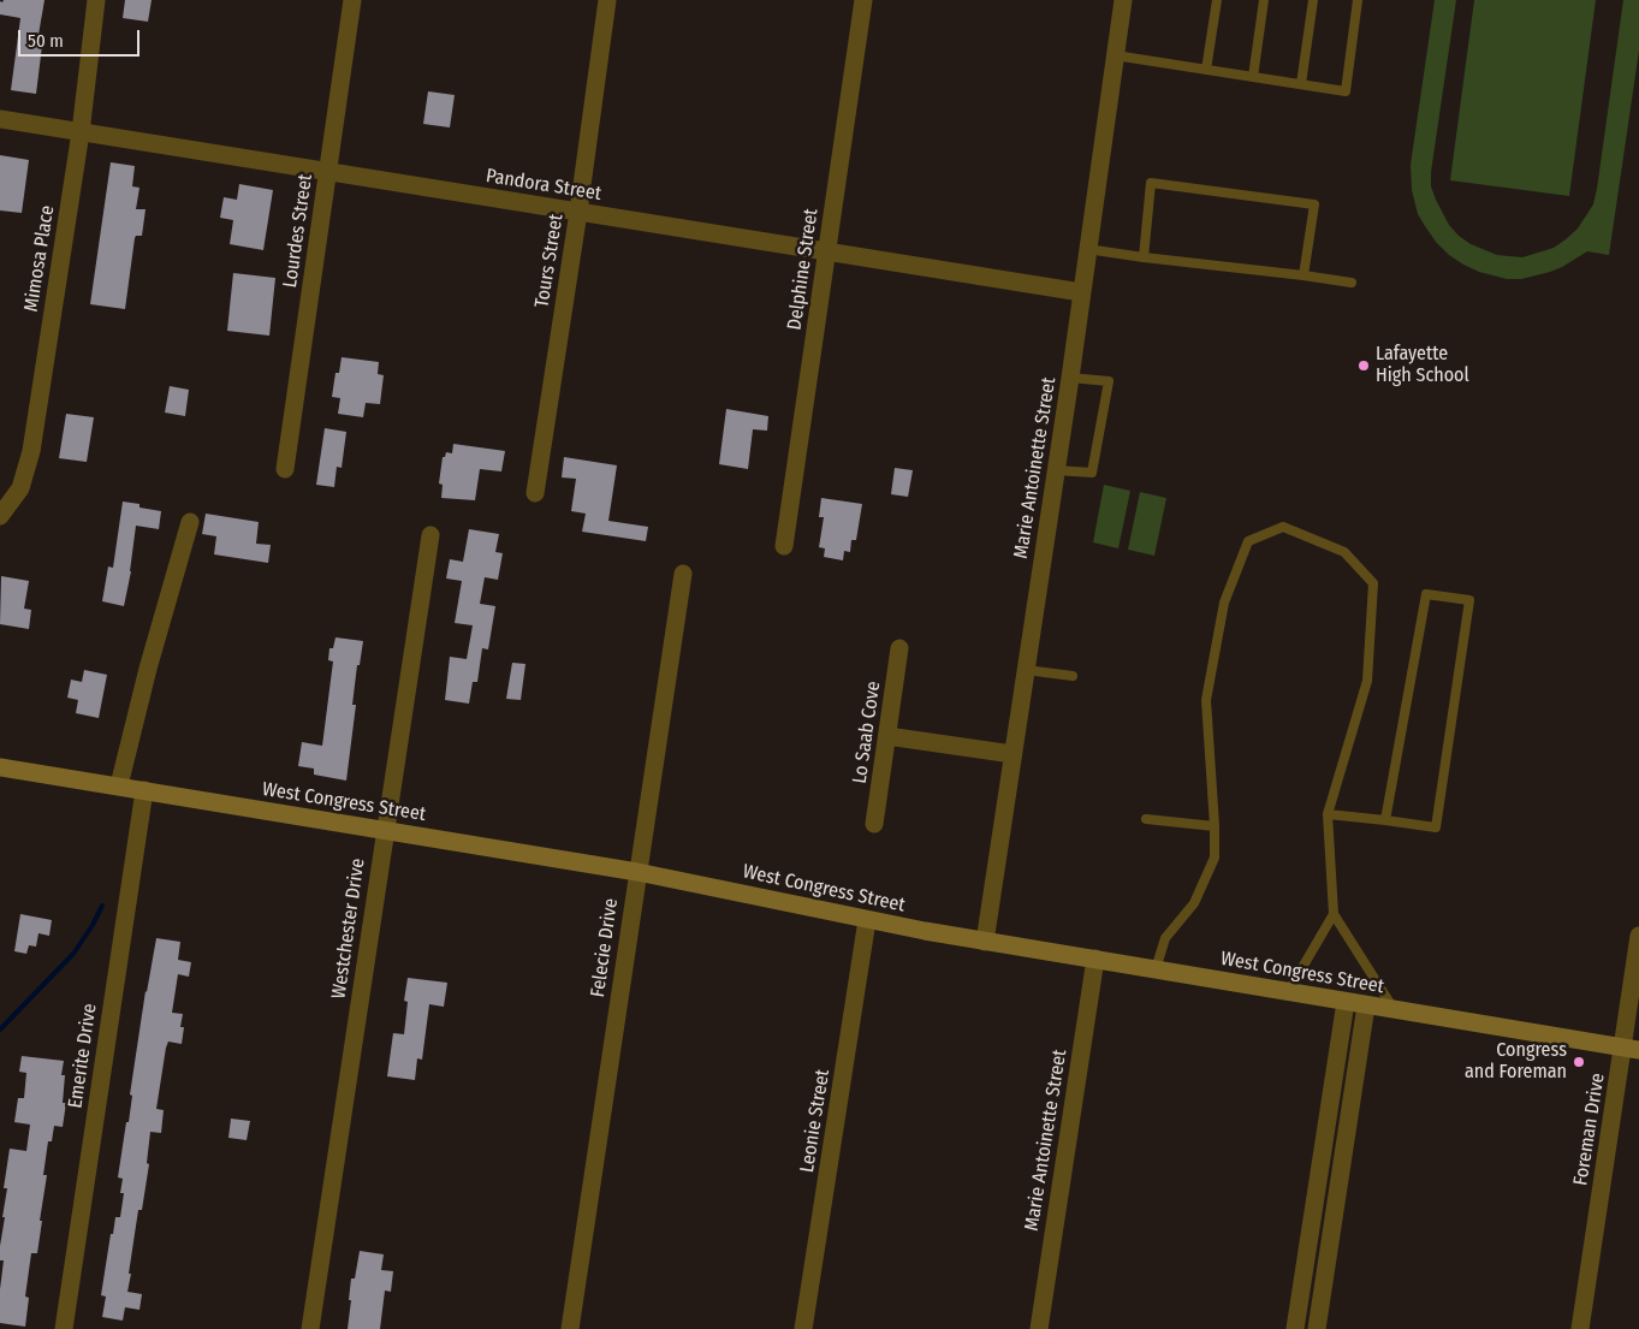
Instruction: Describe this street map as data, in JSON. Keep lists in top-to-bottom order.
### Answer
{
  "streets": {
    "main road": ["West Congress Street"],
    "street": [
      "Pandora Street",
      "Lourdes Street",
      "Mimosa Place",
      "Tours Street",
      "Delphine Street",
      "Marie Antoinette Street",
      "Lo Saab Cove",
      "Westchester Drive",
      "Felecie Drive",
      "Emerite Drive",
      "Leonie Street",
      "Foreman Drive"
    ]
  },
  "crossings": [
    ["Pandora Street", "Lourdes Street"],
    ["Pandora Street", "Mimosa Place"],
    ["Pandora Street", "Tours Street"],
    ["Pandora Street", "Delphine Street"],
    ["Pandora Street", "Marie Antoinette Street"],
    ["Marie Antoinette Street", "West Congress Street"],
    ["West Congress Street", "Westchester Drive"],
    ["West Congress Street", "Felecie Drive"],
    ["West Congress Street", "Emerite Drive"],
    ["West Congress Street", "Leonie Street"],
    ["West Congress Street", "Foreman Drive"]
  ],
  "places": ["Lafayette High School", "Congress and Foreman"],
  "scale_bar": "50 m"
}
